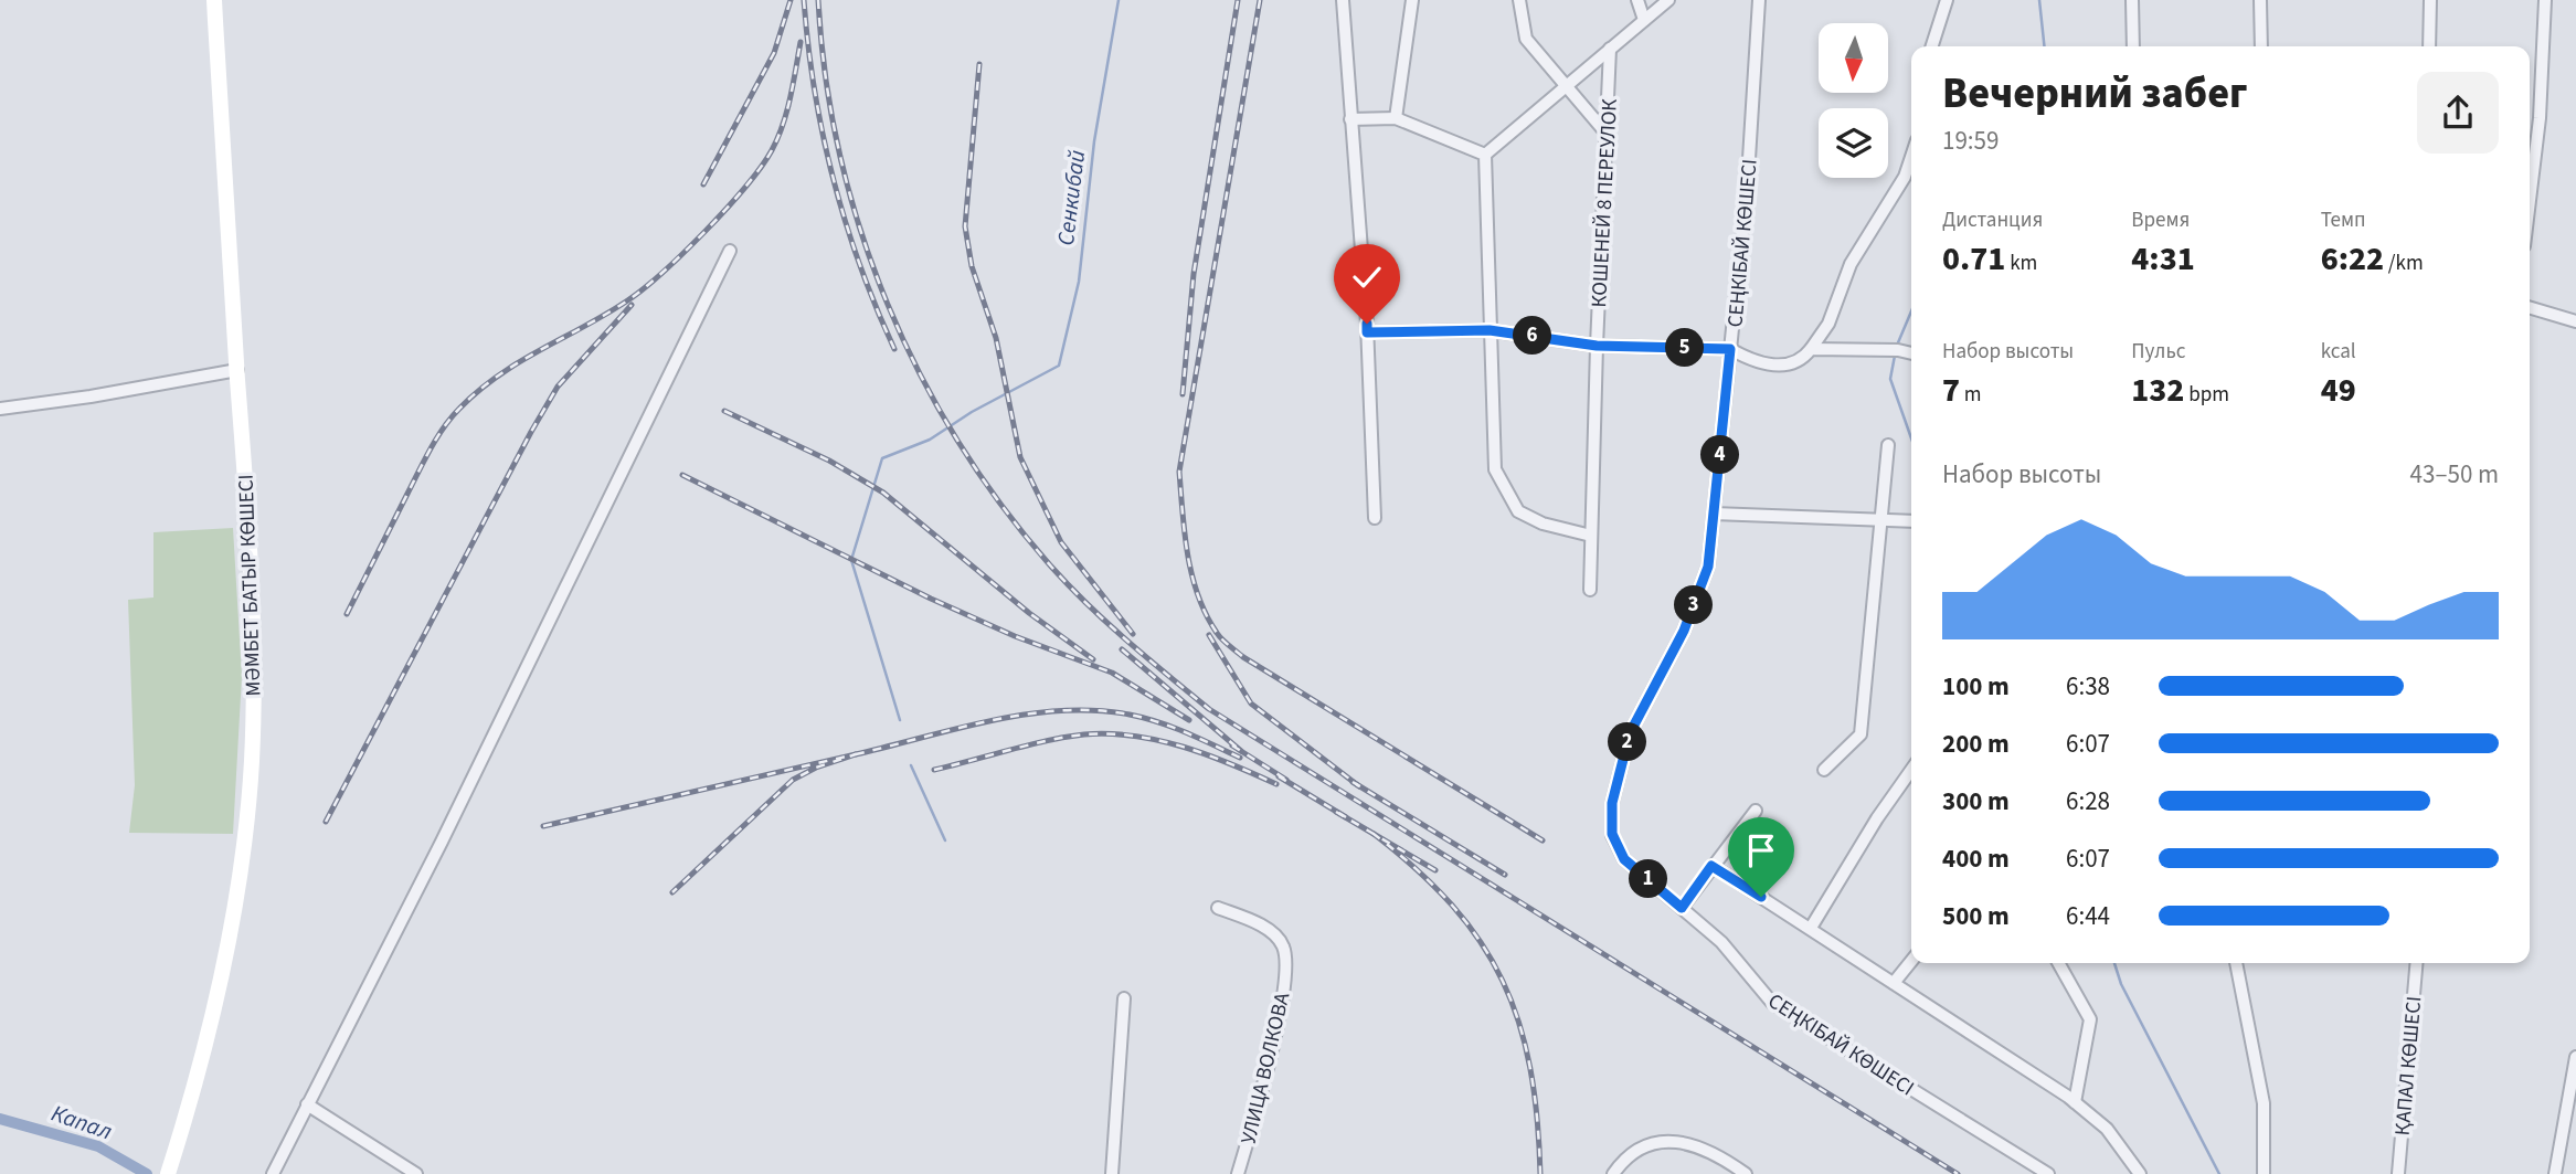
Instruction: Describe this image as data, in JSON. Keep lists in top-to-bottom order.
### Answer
{
  "streets": {
    "main road": ["МӘМБЕТ БАТЫР КӨШЕСІ"],
    "street": [
      "КОШЕНЕЙ 8 ПЕРЕУЛОК",
      "СЕҢКІБАЙ КӨШЕСІ",
      "ҚАПАЛ КӨШЕСІ",
      "УЛИЦА ВОЛКОВА"
    ]
  },
  "water": ["Сенкибай", "Капал"],
  "north": "bottom",
  "page": {
    "heading": ["Вечерний забег", "19:59"],
    "stats": [
      ["Дистанция", "0.71 km"],
      ["Время", "4:31"],
      ["Темп", "6:22 /km"],
      ["Набор высоты", "7 m"],
      ["Пульс", "132 bpm"],
      ["kcal", "49"]
    ],
    "pins": [
      "6",
      "5",
      "4",
      "3",
      "2",
      "1"
    ],
    "chart": ["Набор высоты", "43–50 m"],
    "list": [
      {
        "name": "100 m",
        "note": "6:38"
      },
      {
        "name": "200 m",
        "note": "6:07"
      },
      {
        "name": "300 m",
        "note": "6:28"
      },
      {
        "name": "400 m",
        "note": "6:07"
      },
      {
        "name": "500 m",
        "note": "6:44"
      }
    ]
  }
}
